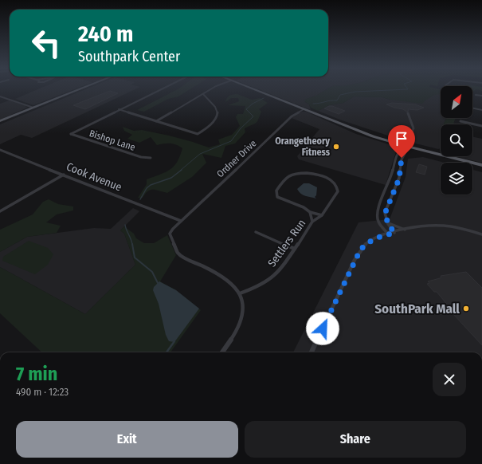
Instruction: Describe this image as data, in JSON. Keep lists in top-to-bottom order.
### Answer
{
  "streets": {
    "street": [
      "Bishop Lane",
      "Ordner Drive",
      "Cook Avenue",
      "Settlers Run"
    ]
  },
  "crossings": [
    ["Ordner Drive", "Cook Avenue"],
    ["Ordner Drive", "Settlers Run"]
  ],
  "places": ["Orangetheory Fitness", "SouthPark Mall"],
  "north": "top right",
  "page": {
    "turn": ["240 m", "Southpark Center"],
    "heading": ["7 min", "490 m · 12:23"],
    "buttons": ["Exit", "Share"]
  }
}
